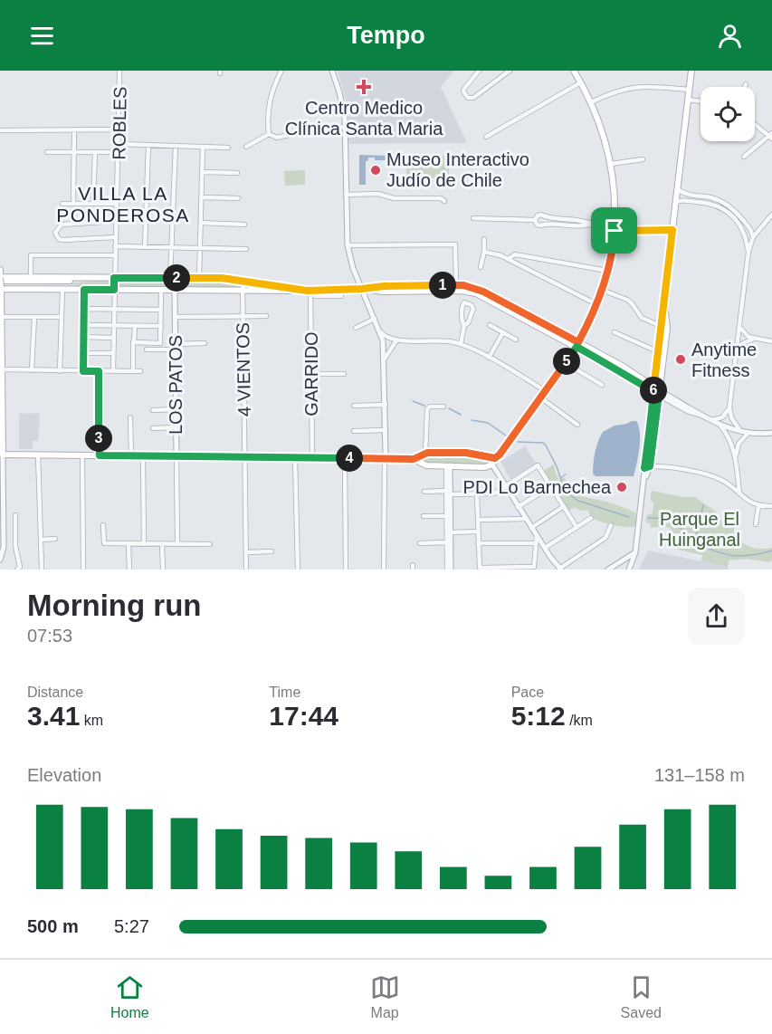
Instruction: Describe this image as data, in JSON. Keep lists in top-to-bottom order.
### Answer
{
  "streets": {
    "street": [
      "ROBLES",
      "4 VIENTOS",
      "GARRIDO",
      "LOS PATOS"
    ]
  },
  "districts": ["VILLA LA PONDEROSA"],
  "parks": ["Parque El Huinganal"],
  "places": {
    "health": ["Centro Medico Clínica Santa Maria"],
    "other": ["Museo Interactivo Judío de Chile", "Anytime Fitness", "PDI Lo Barnechea"]
  },
  "page": {
    "header": "Tempo",
    "pins": [
      "2",
      "1",
      "5",
      "6",
      "3",
      "4"
    ],
    "heading": ["Morning run", "07:53"],
    "stats": [
      ["Distance", "3.41 km"],
      ["Time", "17:44"],
      ["Pace", "5:12 /km"]
    ],
    "chart": ["Elevation", "131–158 m"],
    "list": [
      {
        "name": "500 m",
        "note": "5:27"
      }
    ],
    "tabs": ["Home", "Map", "Saved"]
  }
}
